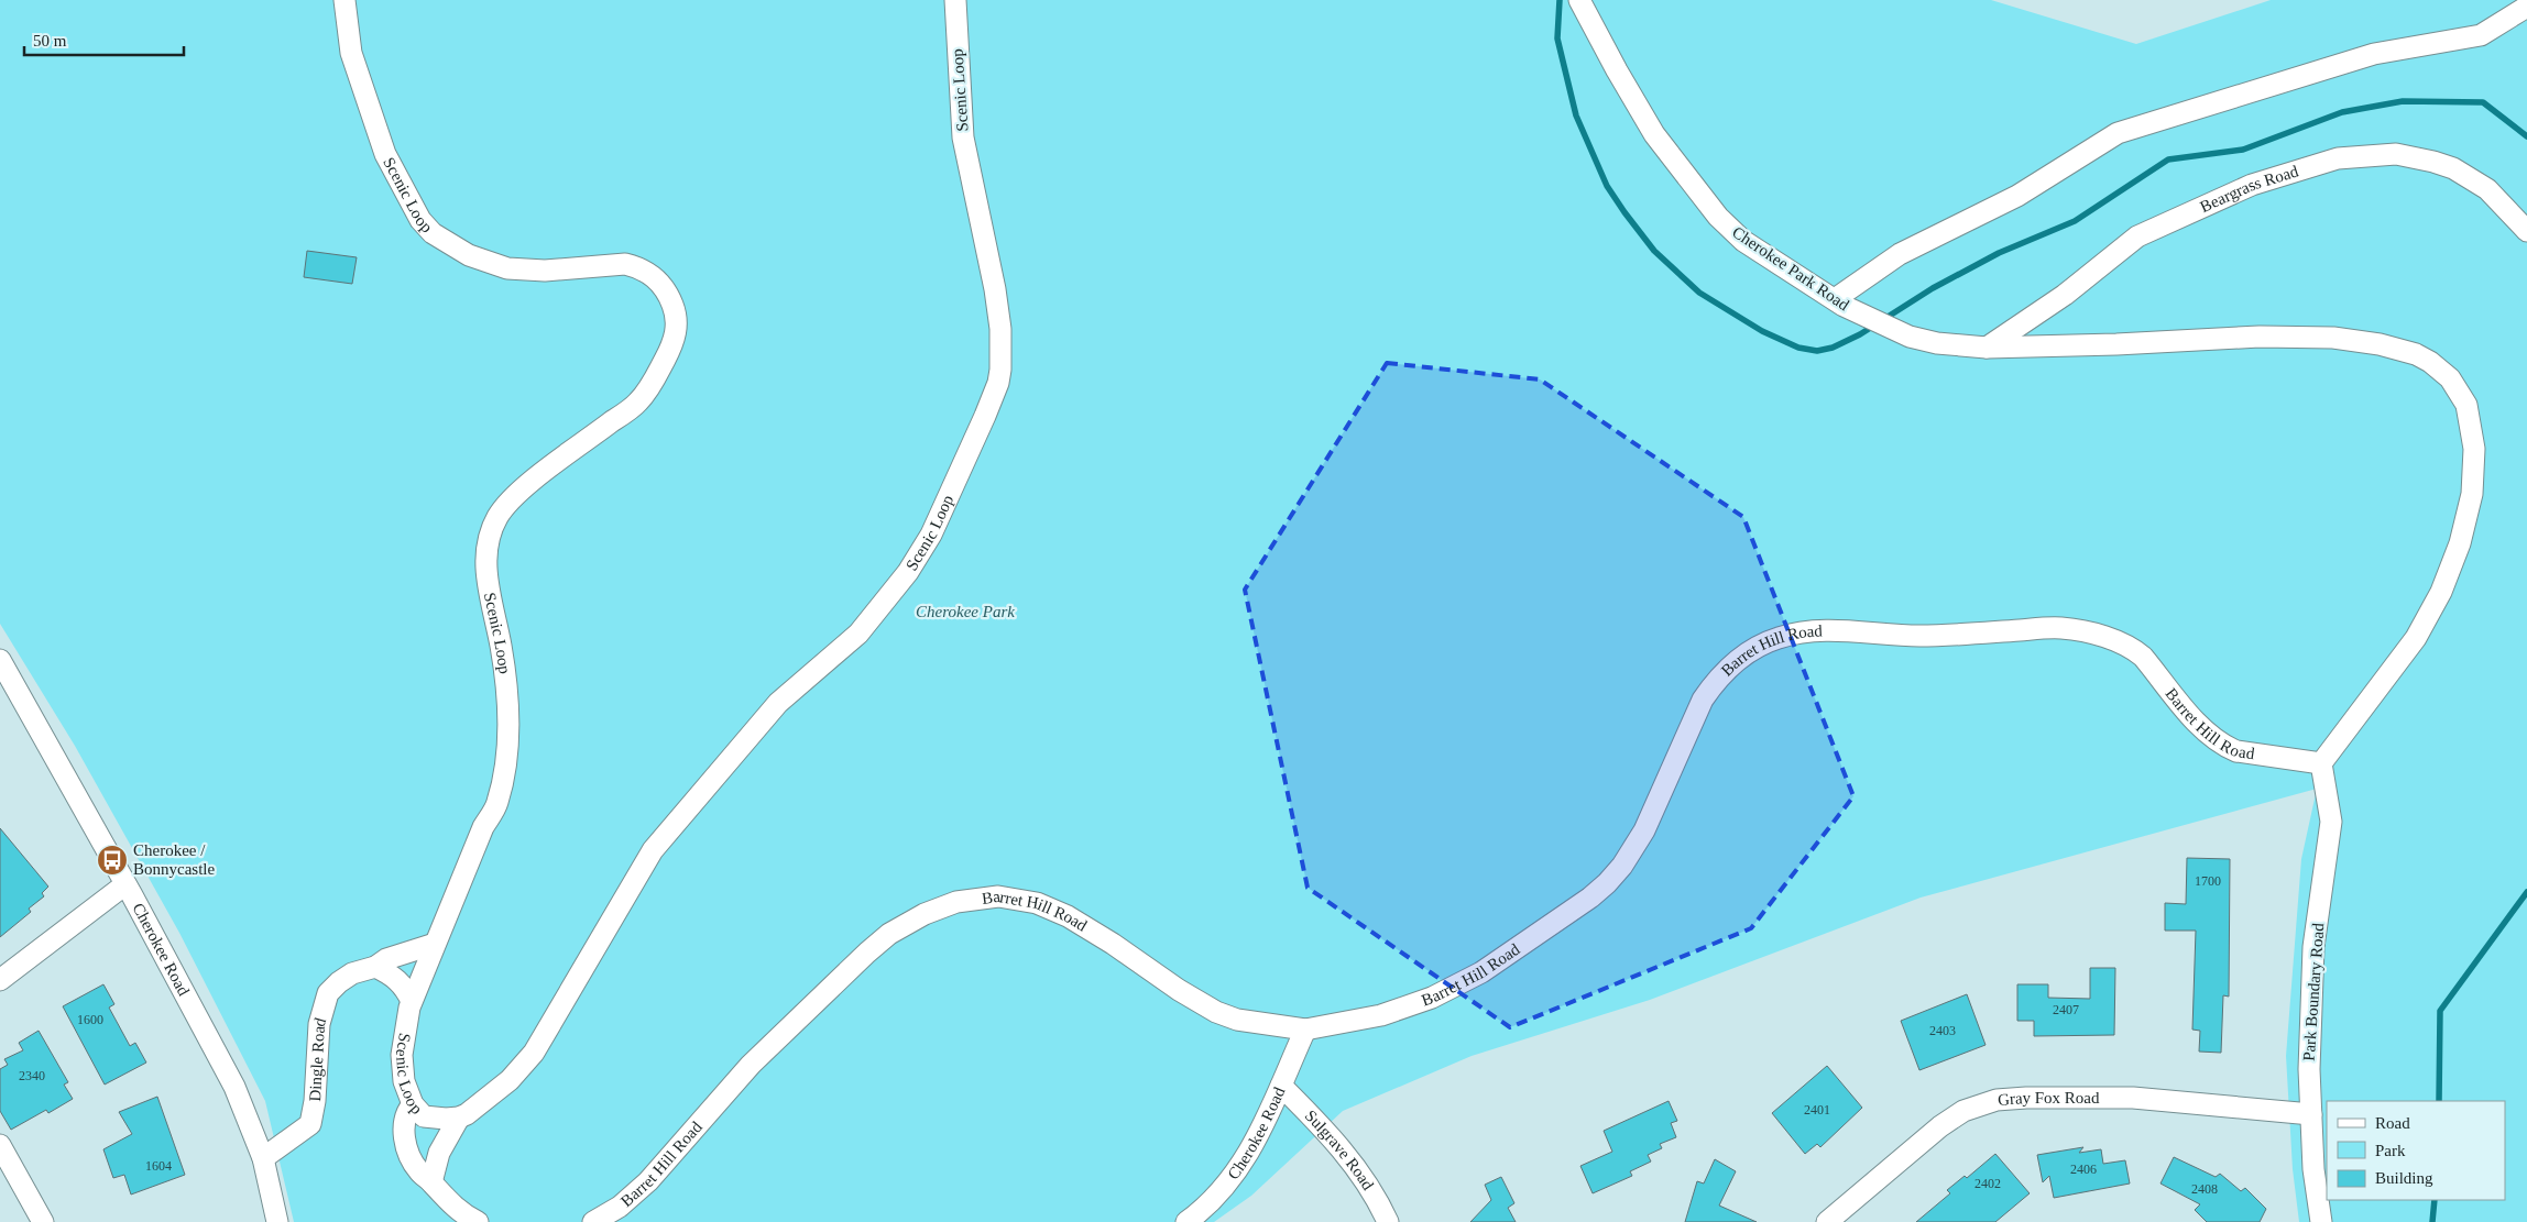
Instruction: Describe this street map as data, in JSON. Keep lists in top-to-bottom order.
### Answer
{
  "streets": {
    "street": [
      "Scenic Loop",
      "Beargrass Road",
      "Cherokee Park Road",
      "Barret Hill Road",
      "Cherokee Road",
      "Park Boundary Road",
      "Dingle Road",
      "Gray Fox Road",
      "Sulgrave Road"
    ]
  },
  "crossings": [
    ["Scenic Loop", "Dingle Road"],
    ["Beargrass Road", "Cherokee Park Road"],
    ["Barret Hill Road", "Cherokee Road"],
    ["Barret Hill Road", "Park Boundary Road"],
    ["Cherokee Road", "Dingle Road"],
    ["Cherokee Road", "Sulgrave Road"],
    ["Park Boundary Road", "Gray Fox Road"]
  ],
  "parks": ["Cherokee Park"],
  "places": {
    "bus stop": ["Cherokee / Bonnycastle"]
  },
  "house_numbers": [
    "1700",
    "2407",
    "1600",
    "2403",
    "2340",
    "2401",
    "1604",
    "2406",
    "2402",
    "2408"
  ],
  "legend": ["Road", "Park", "Building"],
  "scale_bar": "50 m"
}
